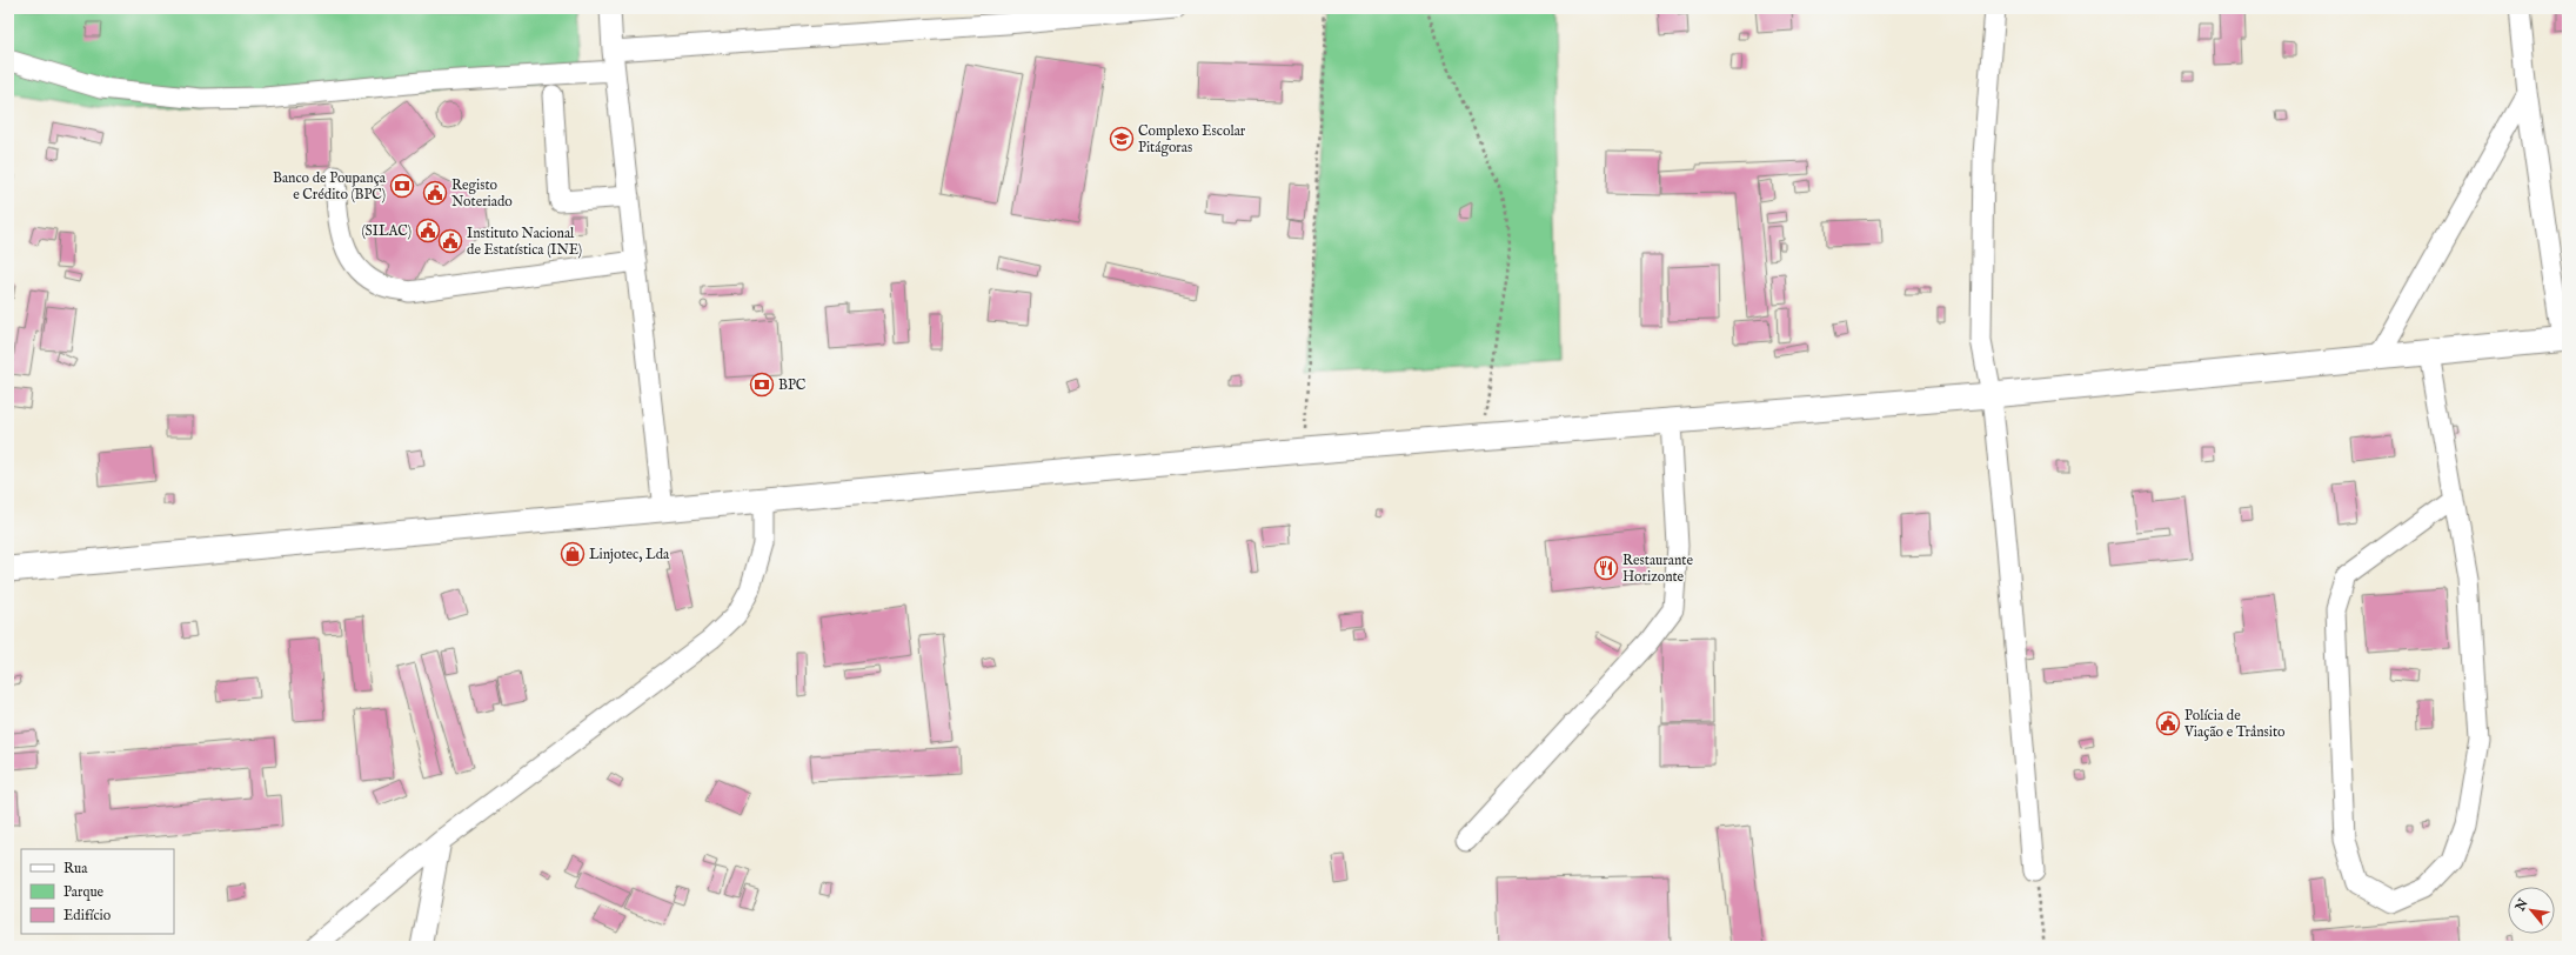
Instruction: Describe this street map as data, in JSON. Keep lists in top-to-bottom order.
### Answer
{
  "places": {
    "school or university": ["Complexo Escolar Pitágoras"],
    "bank": ["Banco de Poupança e Crédito (BPC)", "BPC"],
    "public building": [
      "Registo Noteriado",
      "(SILAC)",
      "Instituto Nacional de Estatística (INE)",
      "Polícia de Viação e Trânsito"
    ],
    "shop": ["Linjotec, Lda"],
    "restaurant": ["Restaurante Horizonte"]
  },
  "legend": ["Rua", "Parque", "Edifício"],
  "north": "top left"
}
